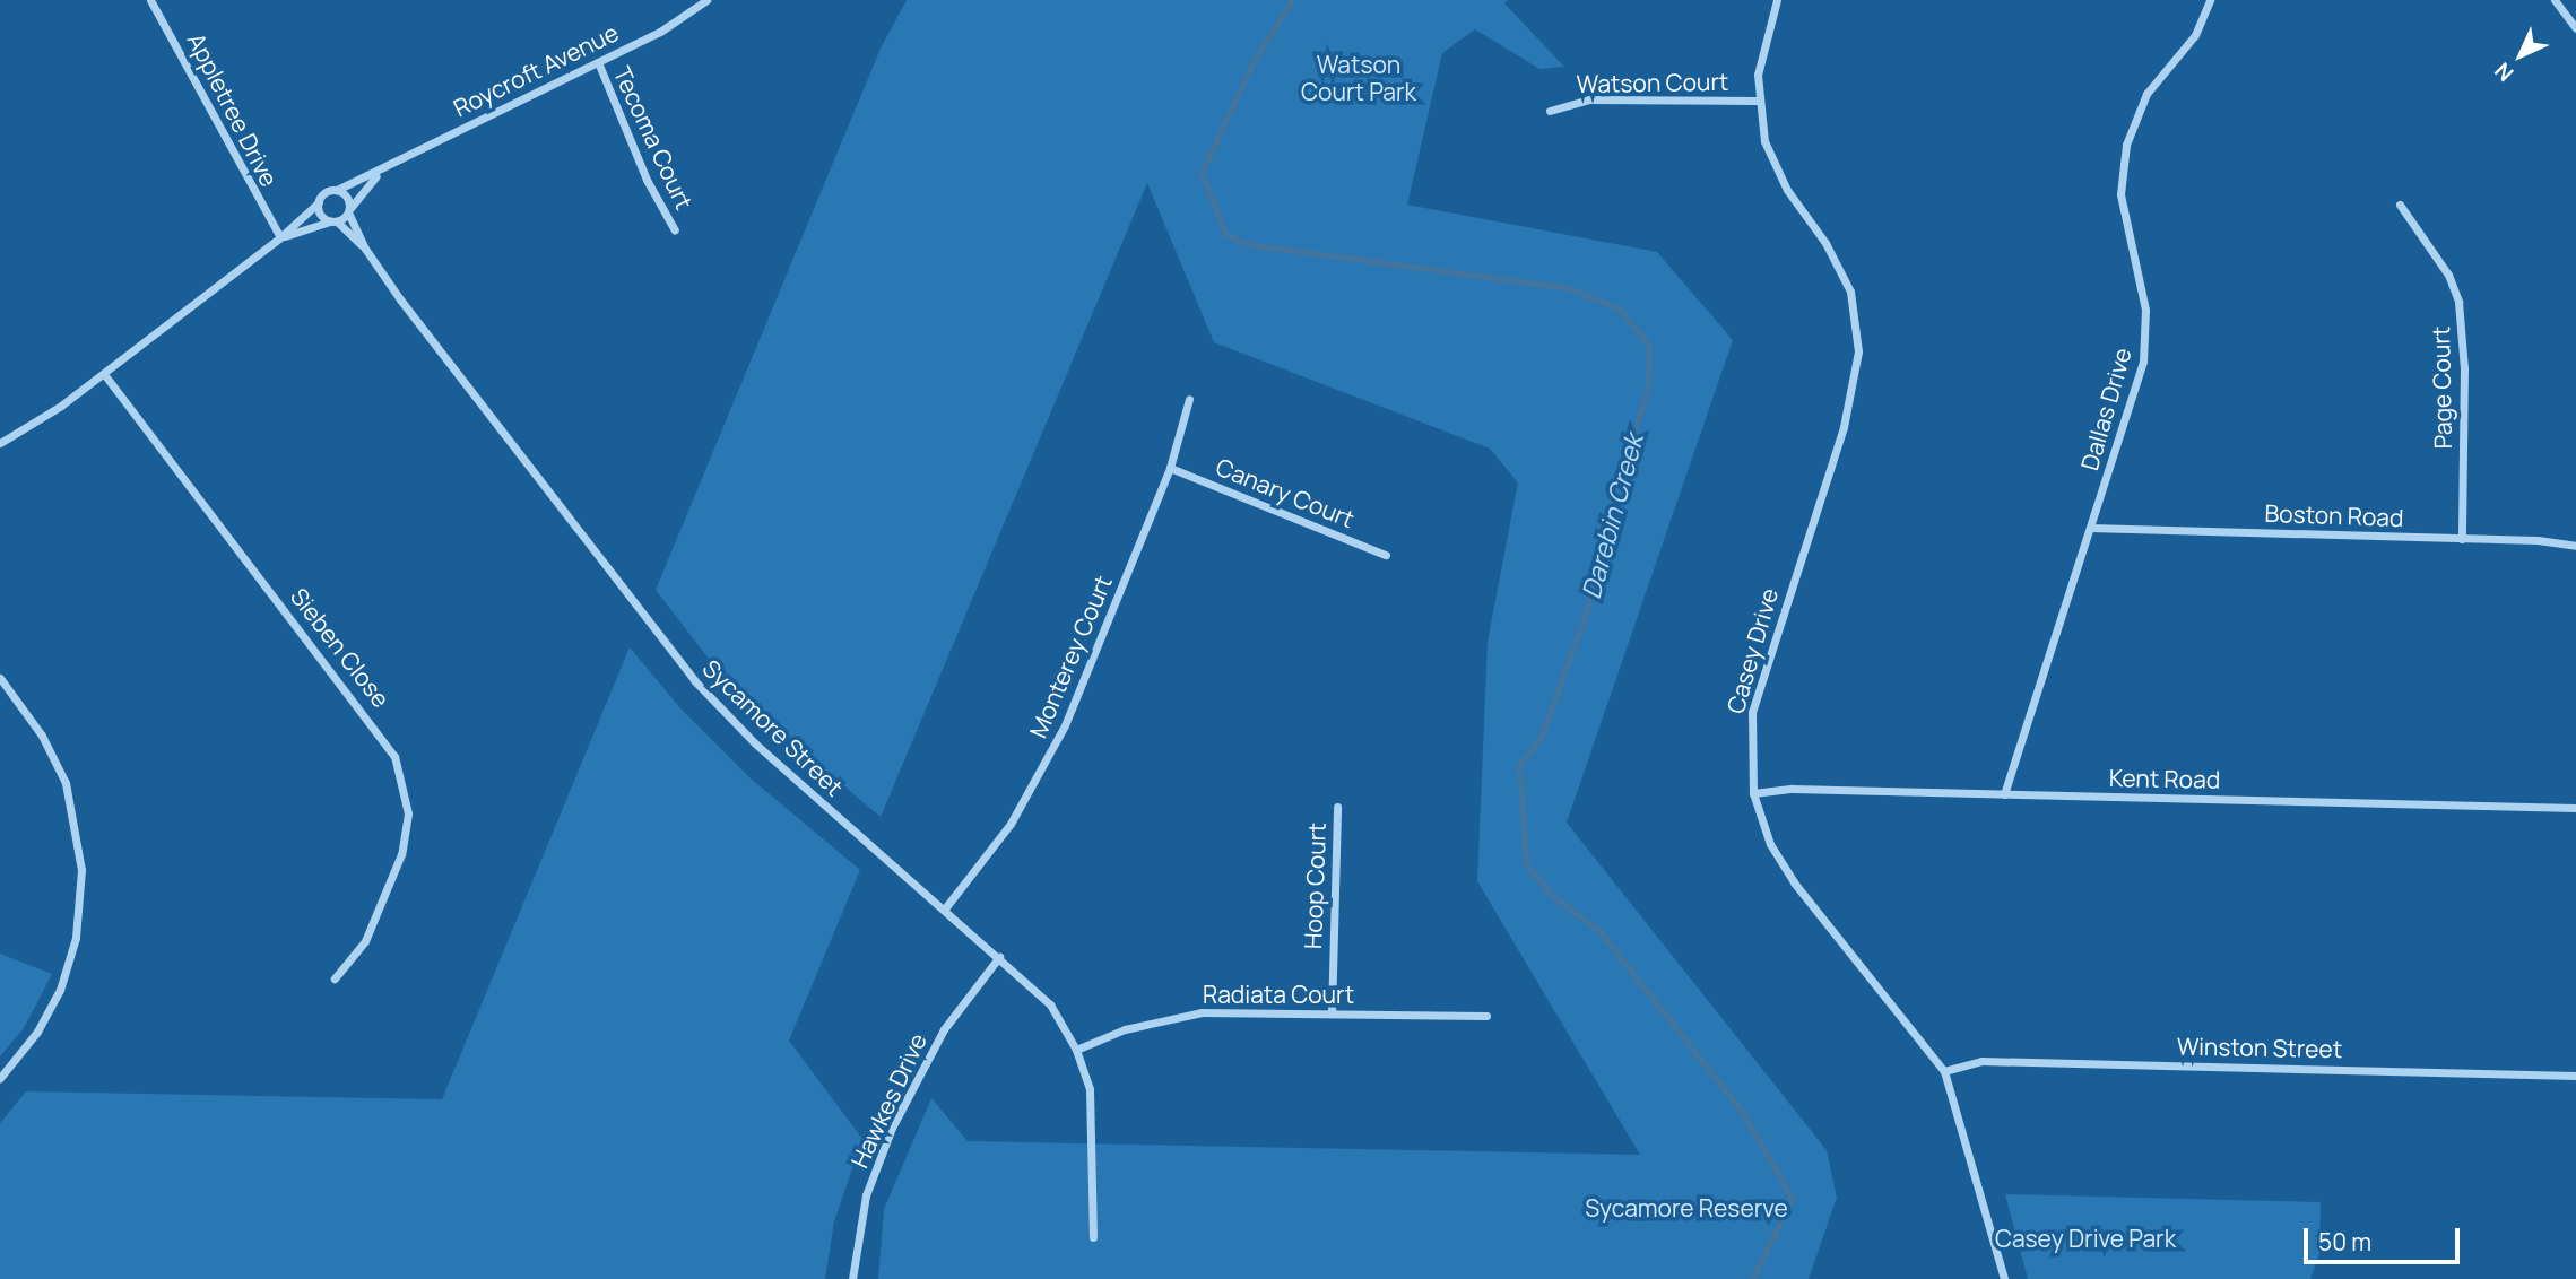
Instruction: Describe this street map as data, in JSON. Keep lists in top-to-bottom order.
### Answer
{
  "streets": {
    "street": [
      "Roycroft Avenue",
      "Watson Court",
      "Appletree Drive",
      "Tecoma Court",
      "Page Court",
      "Dallas Drive",
      "Canary Court",
      "Boston Road",
      "Sieben Close",
      "Casey Drive",
      "Monterey Court",
      "Sycamore Street",
      "Kent Road",
      "Hoop Court",
      "Radiata Court",
      "Winston Street",
      "Hawkes Drive"
    ]
  },
  "crossings": [
    ["Roycroft Avenue", "Tecoma Court"],
    ["Roycroft Avenue", "Sycamore Street"],
    ["Watson Court", "Casey Drive"],
    ["Page Court", "Boston Road"],
    ["Dallas Drive", "Boston Road"],
    ["Dallas Drive", "Kent Road"],
    ["Canary Court", "Monterey Court"],
    ["Casey Drive", "Kent Road"],
    ["Casey Drive", "Winston Street"],
    ["Monterey Court", "Sycamore Street"],
    ["Sycamore Street", "Radiata Court"],
    ["Sycamore Street", "Hawkes Drive"],
    ["Hoop Court", "Radiata Court"]
  ],
  "water": ["Darebin Creek"],
  "parks": ["Watson Court Park", "Sycamore Reserve", "Casey Drive Park"],
  "scale_bar": "50 m",
  "north": "bottom left"
}
